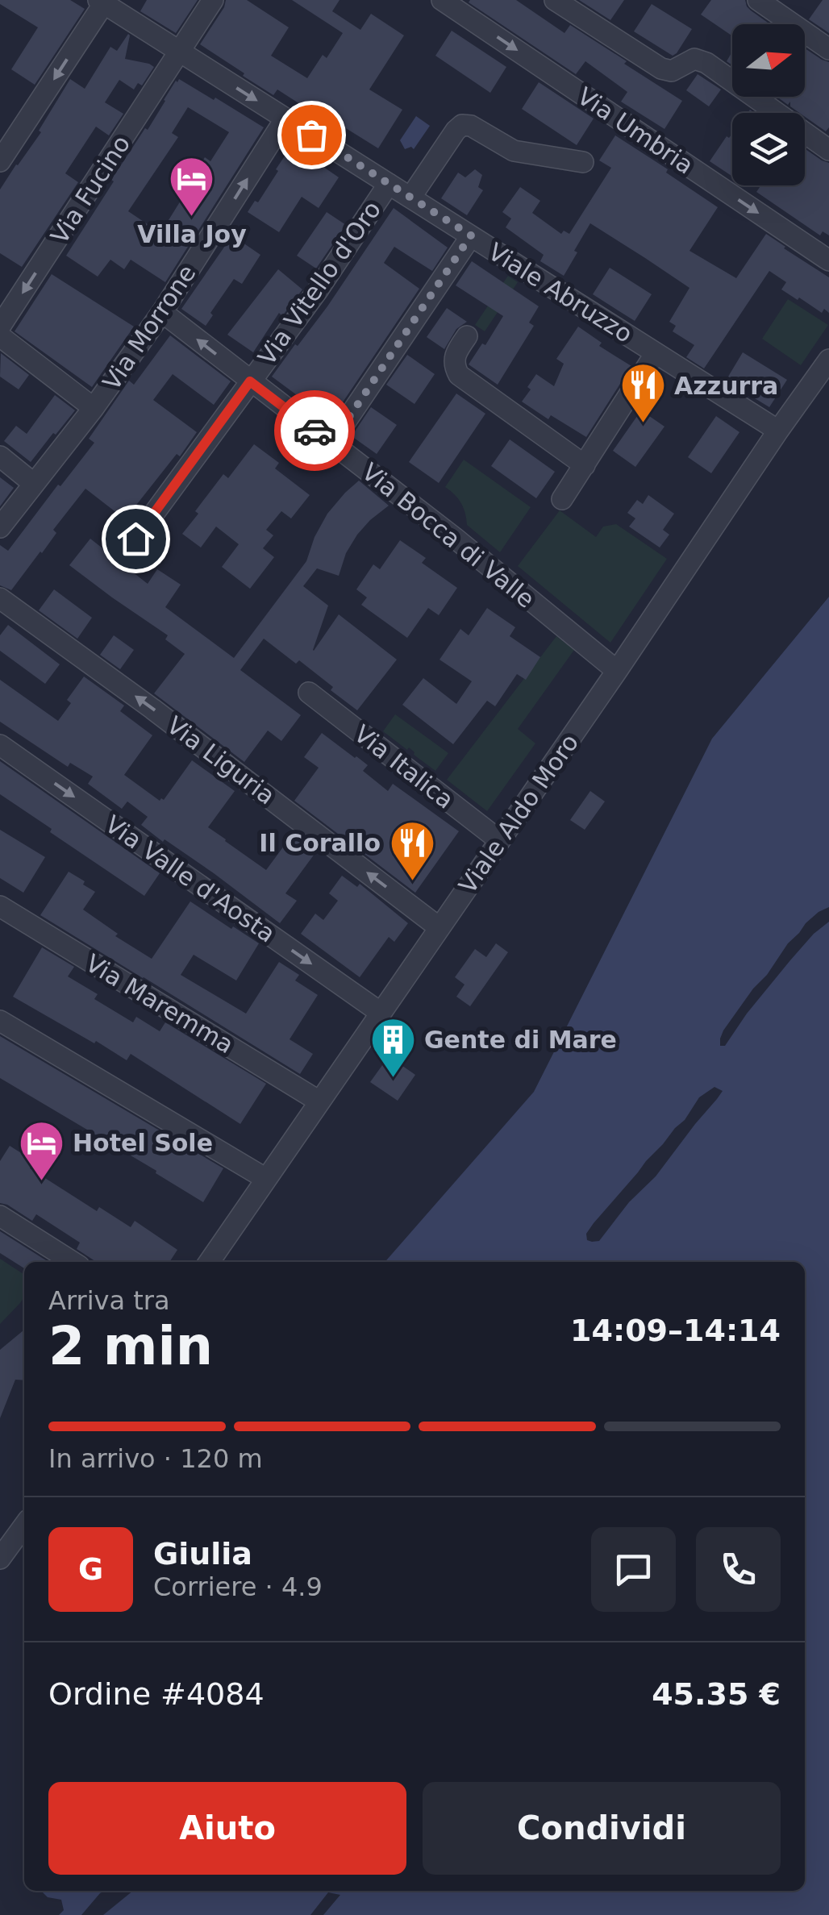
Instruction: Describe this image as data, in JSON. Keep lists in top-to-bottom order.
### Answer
{
  "streets": {
    "street": [
      "Via Umbria",
      "Via Fucino",
      "Via Vitello d'Oro",
      "Viale Abruzzo",
      "Via Morrone",
      "Via Bocca di Valle",
      "Via Liguria",
      "Via Italica",
      "Viale Aldo Moro",
      "Via Valle d'Aosta",
      "Via Maremma"
    ]
  },
  "crossings": [
    ["Via Fucino", "Viale Abruzzo"],
    ["Via Vitello d'Oro", "Viale Abruzzo"],
    ["Via Vitello d'Oro", "Via Bocca di Valle"],
    ["Viale Abruzzo", "Via Morrone"],
    ["Viale Abruzzo", "Viale Aldo Moro"],
    ["Via Morrone", "Via Bocca di Valle"],
    ["Via Bocca di Valle", "Viale Aldo Moro"],
    ["Via Liguria", "Viale Aldo Moro"],
    ["Via Italica", "Viale Aldo Moro"],
    ["Viale Aldo Moro", "Via Valle d'Aosta"],
    ["Viale Aldo Moro", "Via Maremma"]
  ],
  "one_way": ["Via Morrone", "Via Liguria", "Via Valle d'Aosta"],
  "places": {
    "hotel": ["Villa Joy", "Hotel Sole"],
    "restaurant": ["Azzurra", "Il Corallo"],
    "building": ["Gente di Mare"]
  },
  "north": "right",
  "page": {
    "heading": ["2 min", "Arriva tra", "14:09–14:14"],
    "panel": [
      "Giulia",
      "Corriere · 4.9",
      "Ordine #4084",
      "45.35 €"
    ],
    "bar": "In arrivo · 120 m",
    "round": "G",
    "buttons": ["Aiuto", "Condividi"]
  }
}
